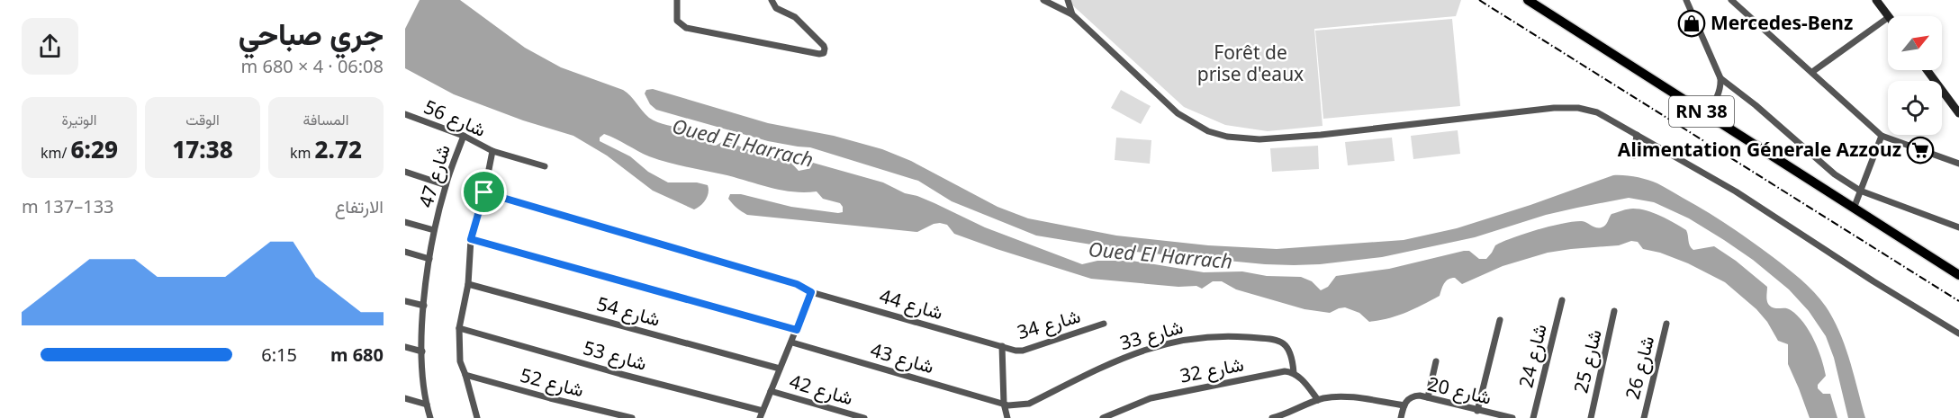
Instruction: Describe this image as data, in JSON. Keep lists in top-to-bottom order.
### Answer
{
  "streets": {
    "main road": ["RN 38"],
    "street": [
      "شارع 56",
      "شارع 47",
      "شارع 44",
      "شارع 54",
      "شارع 34",
      "شارع 33",
      "شارع 53",
      "شارع 24",
      "شارع 43",
      "شارع 25",
      "شارع 26",
      "شارع 32",
      "شارع 52",
      "شارع 42",
      "شارع 20"
    ]
  },
  "crossings": [
    ["شارع 56", "شارع 47"],
    ["شارع 56", "شارع 44"],
    ["شارع 56", "شارع 54"],
    ["شارع 56", "شارع 53"],
    ["شارع 56", "شارع 52"],
    ["شارع 44", "شارع 34"],
    ["شارع 33", "شارع 43"],
    ["شارع 33", "شارع 32"]
  ],
  "water": ["Oued El Harrach"],
  "parks": ["Forêt de prise d'eaux"],
  "places": {
    "shop": ["Mercedes-Benz"],
    "supermarket": ["Alimentation Génerale Azzouz"]
  },
  "north": "top right",
  "page": {
    "heading": ["جري صباحي", "06:08 · 4 × 680 m"],
    "stats": [
      ["المسافة", "2.72 km"],
      ["الوقت", "17:38"],
      ["الوتيرة", "6:29 /km"]
    ],
    "chart": ["الارتفاع", "133–137 m"],
    "list": [
      {
        "name": "680 m",
        "note": "6:15"
      }
    ]
  }
}
